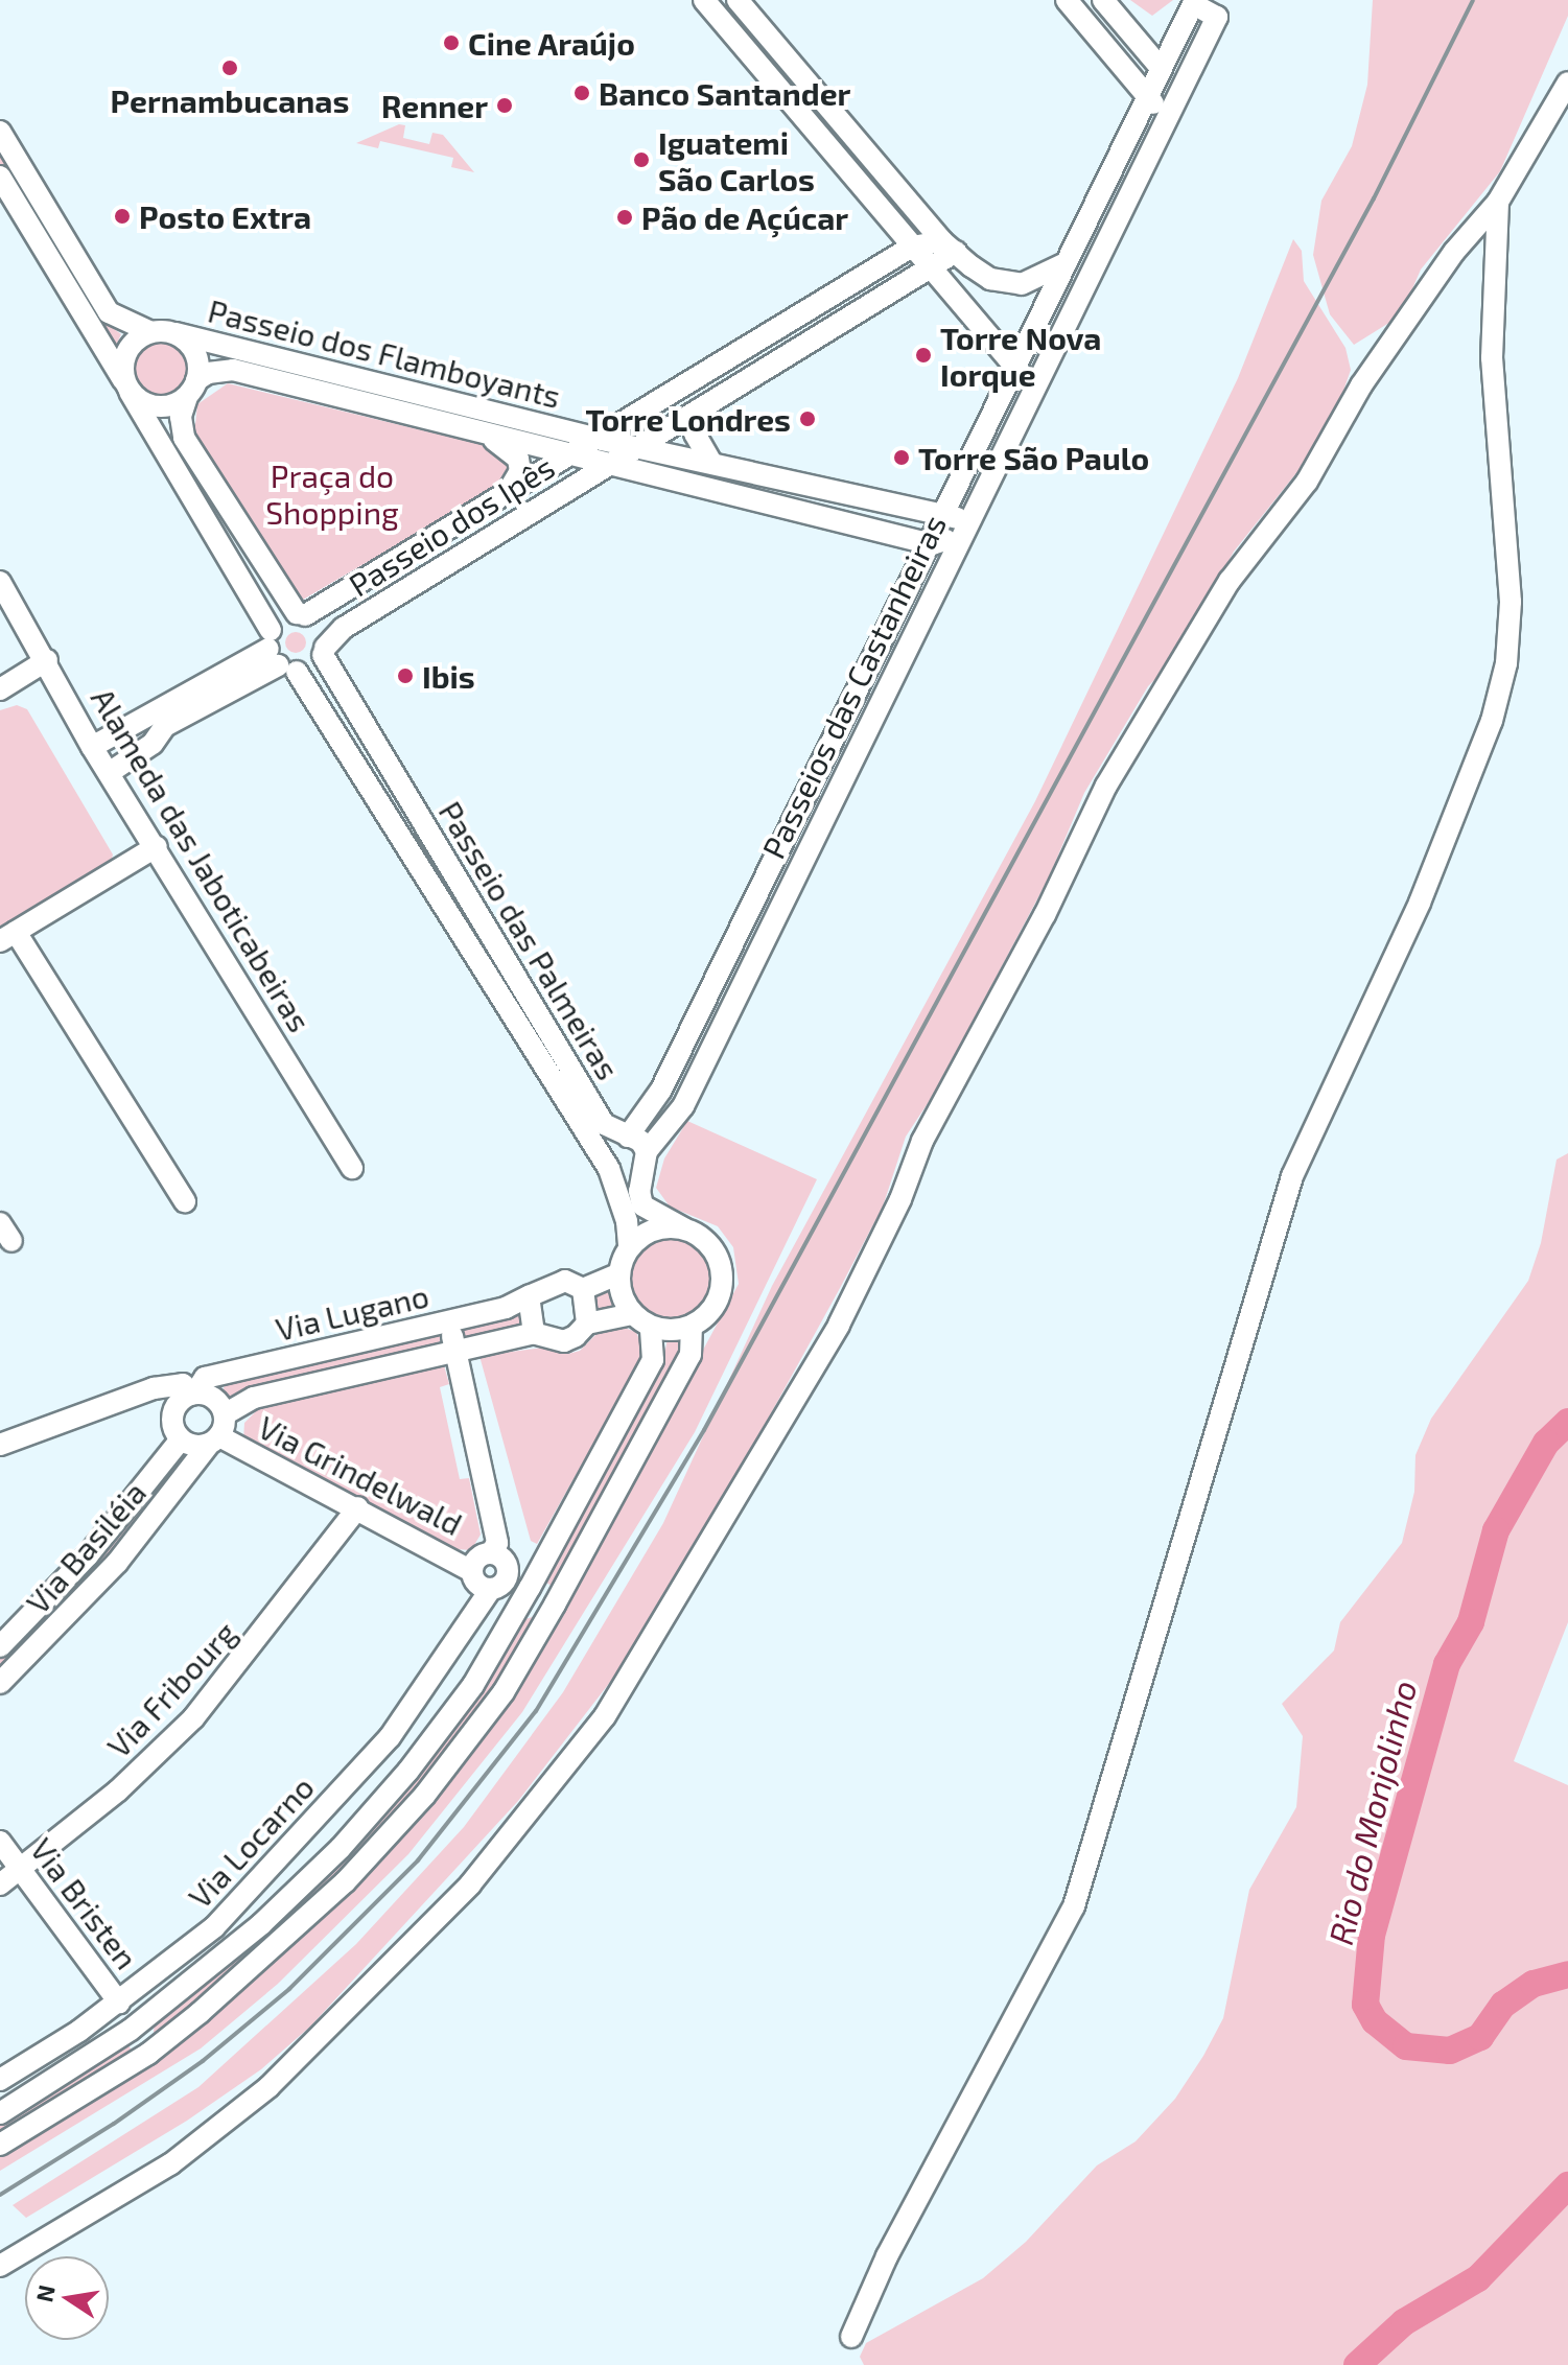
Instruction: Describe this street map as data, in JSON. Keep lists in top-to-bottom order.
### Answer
{
  "streets": {
    "street": [
      "Passeio dos Flamboyants",
      "Passeio dos Ipês",
      "Passeios das Castanheiras",
      "Alameda das Jaboticabeiras",
      "Passeio das Palmeiras",
      "Via Lugano",
      "Via Grindelwald",
      "Via Basiléia",
      "Via Fribourg",
      "Via Locarno",
      "Via Bristen"
    ]
  },
  "crossings": [
    ["Passeio dos Flamboyants", "Passeio dos Ipês"],
    ["Passeio dos Flamboyants", "Passeios das Castanheiras"],
    ["Passeio dos Flamboyants", "Passeio das Palmeiras"],
    ["Passeio dos Ipês", "Passeio das Palmeiras"],
    ["Passeios das Castanheiras", "Passeio das Palmeiras"],
    ["Passeio das Palmeiras", "Via Lugano"],
    ["Via Lugano", "Via Grindelwald"],
    ["Via Lugano", "Via Basiléia"],
    ["Via Grindelwald", "Via Basiléia"],
    ["Via Grindelwald", "Via Fribourg"],
    ["Via Grindelwald", "Via Locarno"],
    ["Via Fribourg", "Via Bristen"],
    ["Via Locarno", "Via Bristen"]
  ],
  "water": ["Rio do Monjolinho"],
  "parks": ["Praça do Shopping"],
  "places": [
    "Cine Araújo",
    "Pernambucanas",
    "Banco Santander",
    "Renner",
    "Iguatemi São Carlos",
    "Posto Extra",
    "Pão de Açúcar",
    "Torre Nova Iorque",
    "Torre Londres",
    "Torre São Paulo",
    "Ibis"
  ],
  "north": "left"
}
